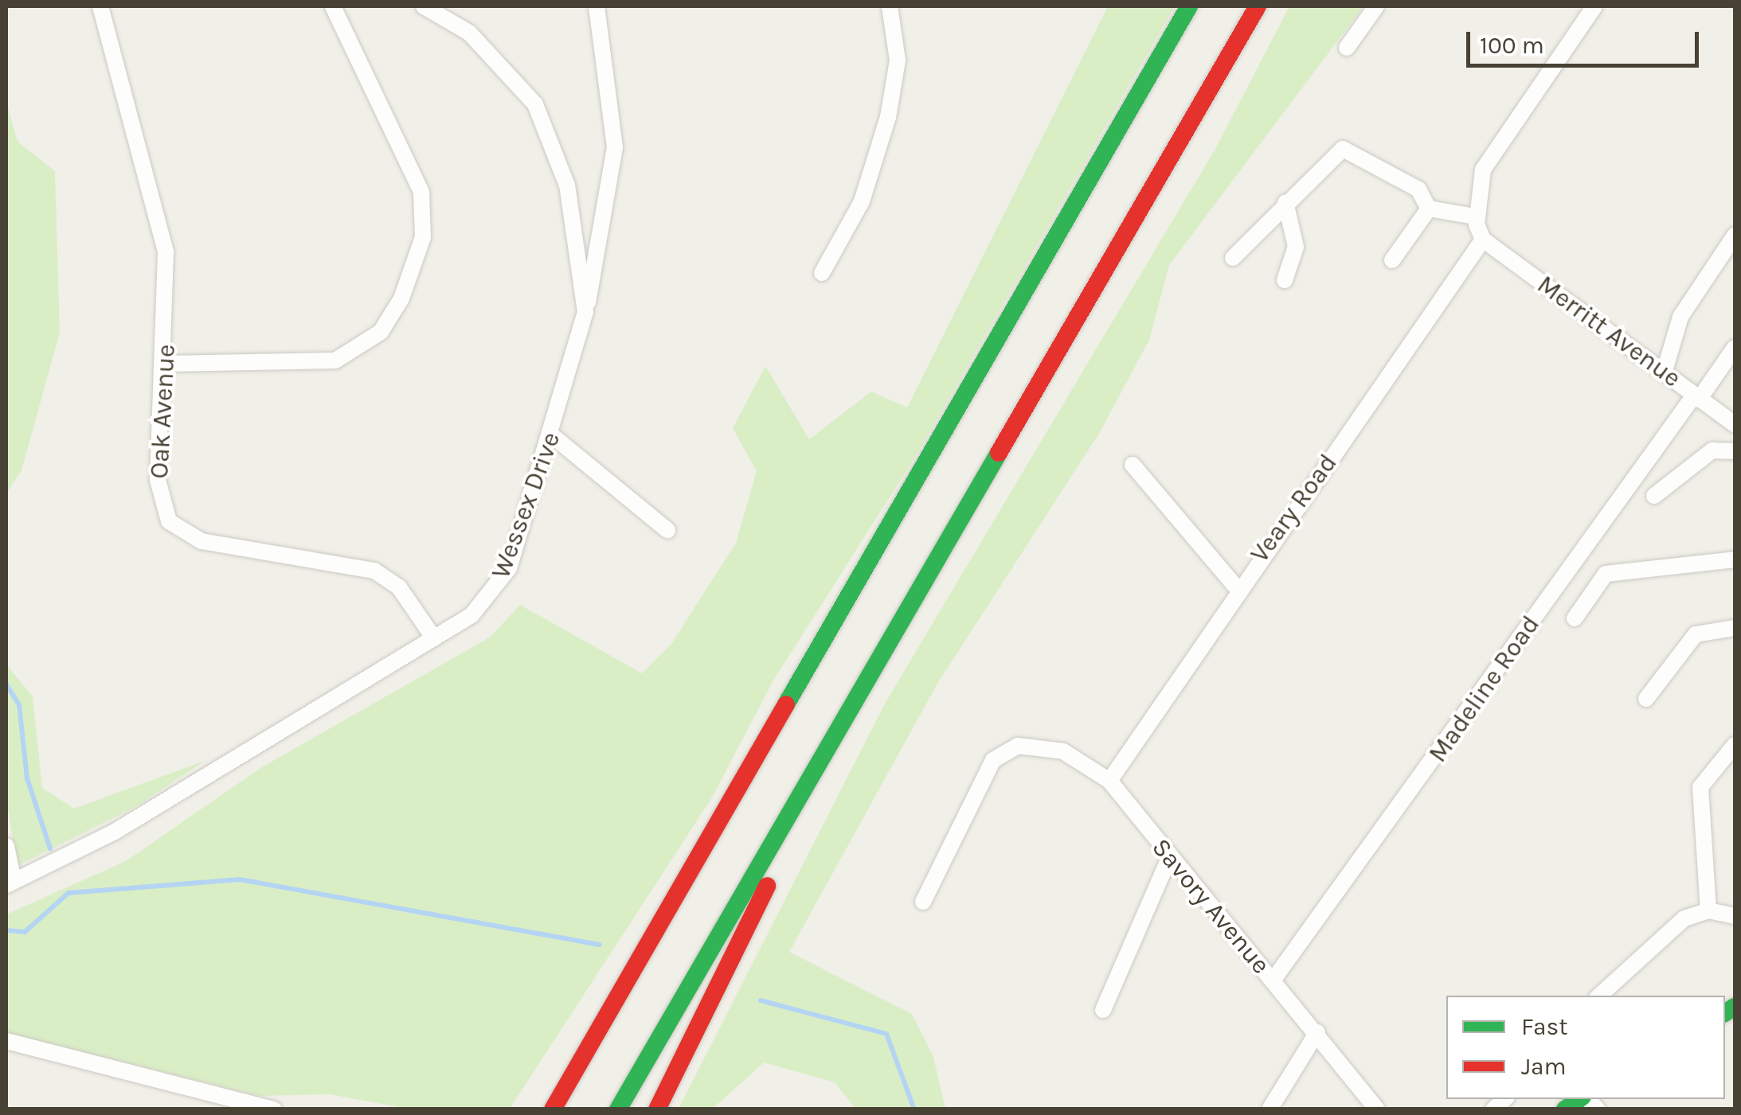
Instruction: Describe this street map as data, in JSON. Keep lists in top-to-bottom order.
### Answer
{
  "streets": {
    "street": [
      "Merritt Avenue",
      "Oak Avenue",
      "Wessex Drive",
      "Veary Road",
      "Madeline Road",
      "Savory Avenue"
    ]
  },
  "crossings": [
    ["Merritt Avenue", "Veary Road"],
    ["Merritt Avenue", "Madeline Road"],
    ["Oak Avenue", "Wessex Drive"],
    ["Veary Road", "Savory Avenue"],
    ["Madeline Road", "Savory Avenue"]
  ],
  "legend": ["Fast", "Jam"],
  "scale_bar": "100 m"
}
